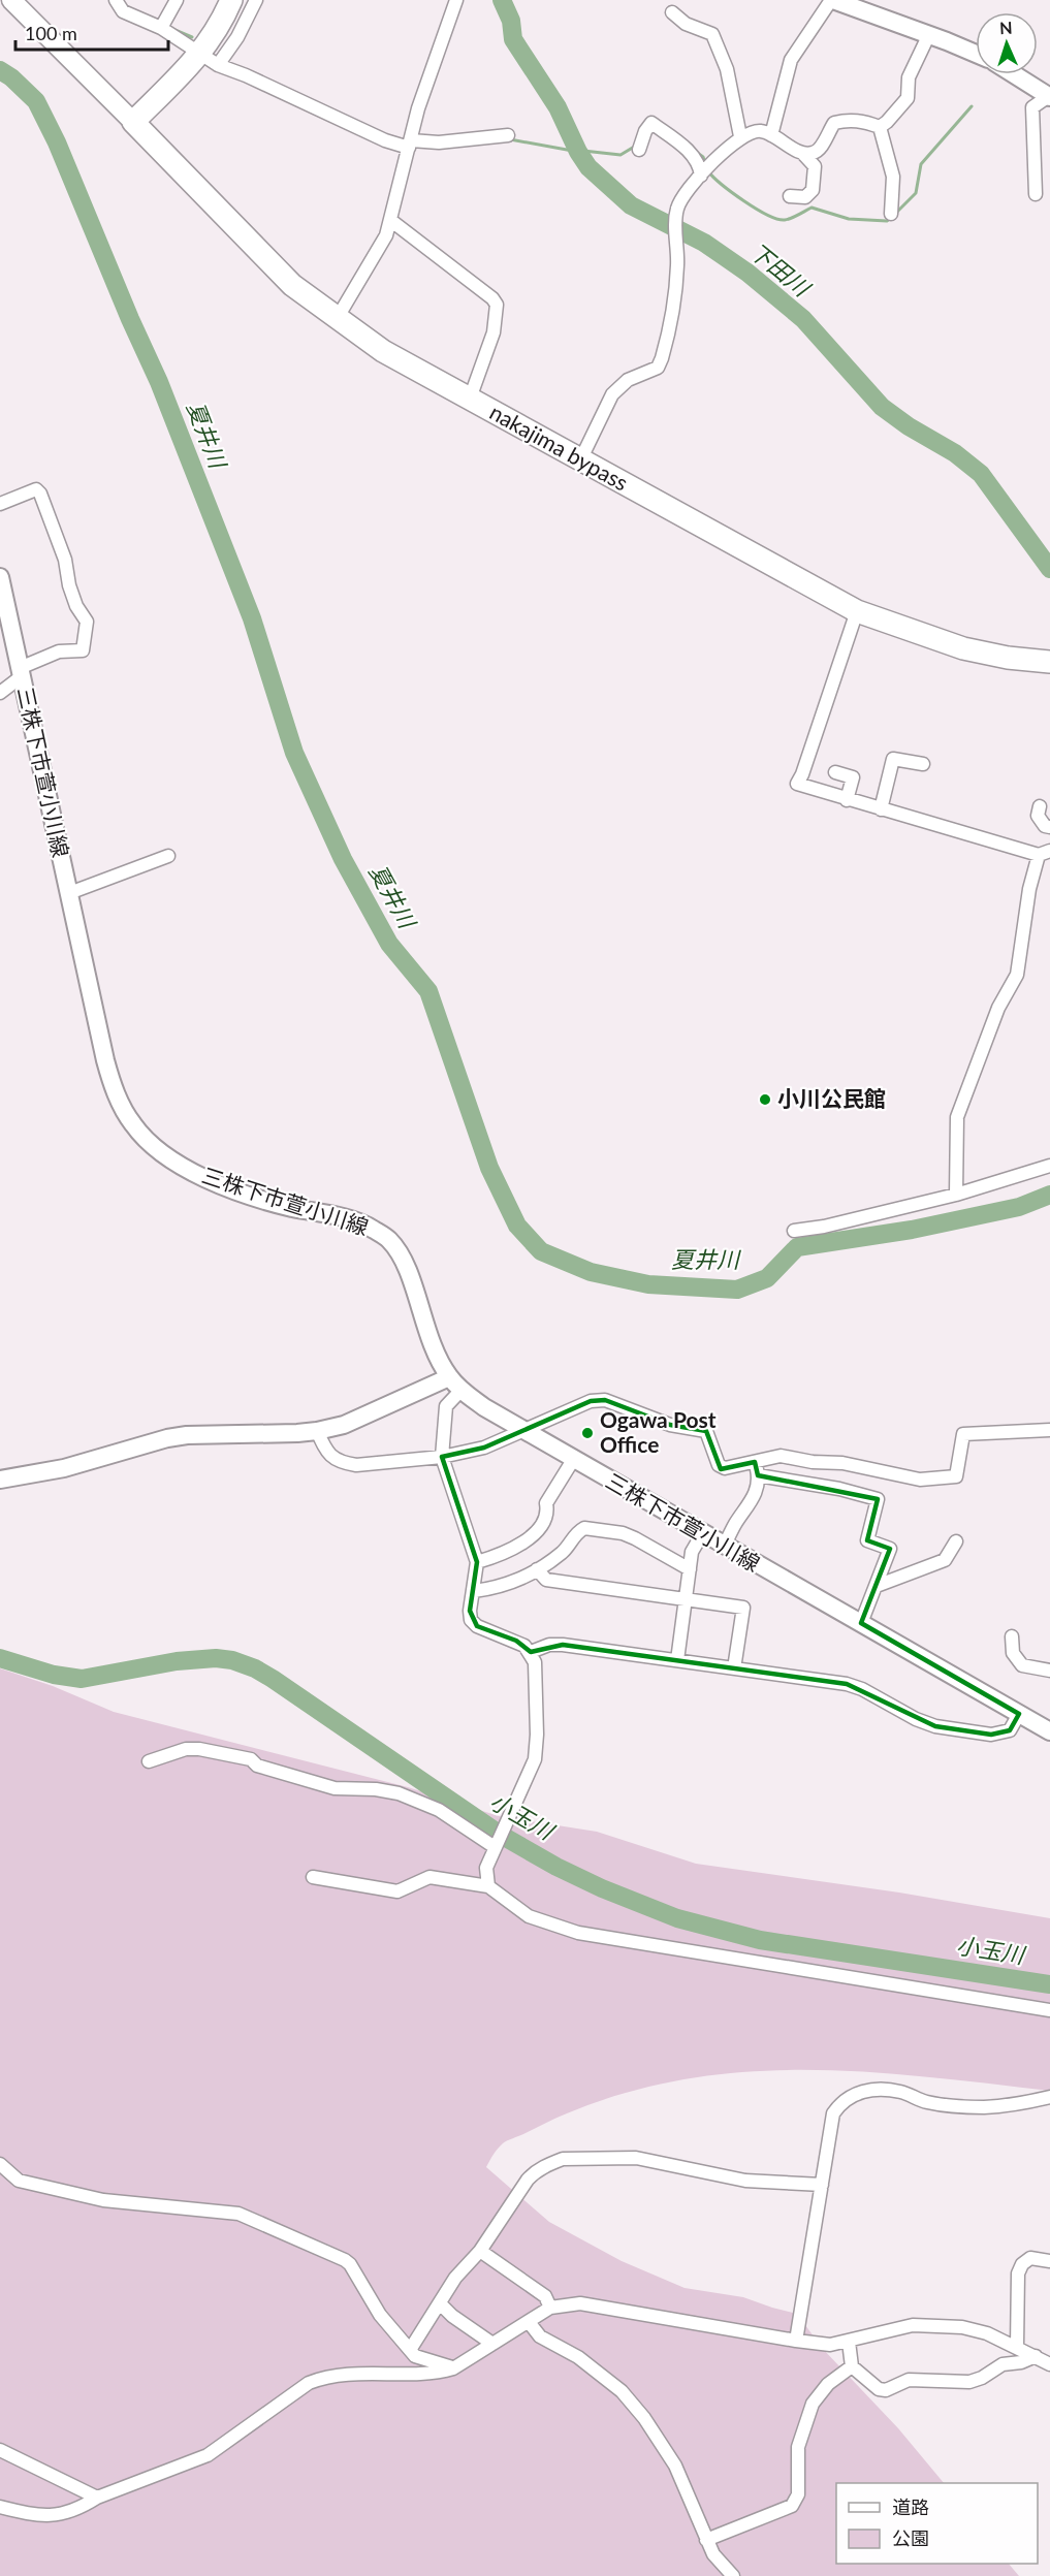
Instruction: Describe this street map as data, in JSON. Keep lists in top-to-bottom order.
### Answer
{
  "streets": {
    "highway": ["nakajima bypass"],
    "main road": ["三株下市萱小川線"]
  },
  "water": ["下田川", "夏井川", "小玉川"],
  "places": ["小川公民館", "Ogawa Post Office"],
  "legend": ["道路", "公園"],
  "scale_bar": "100 m",
  "north": "top"
}
